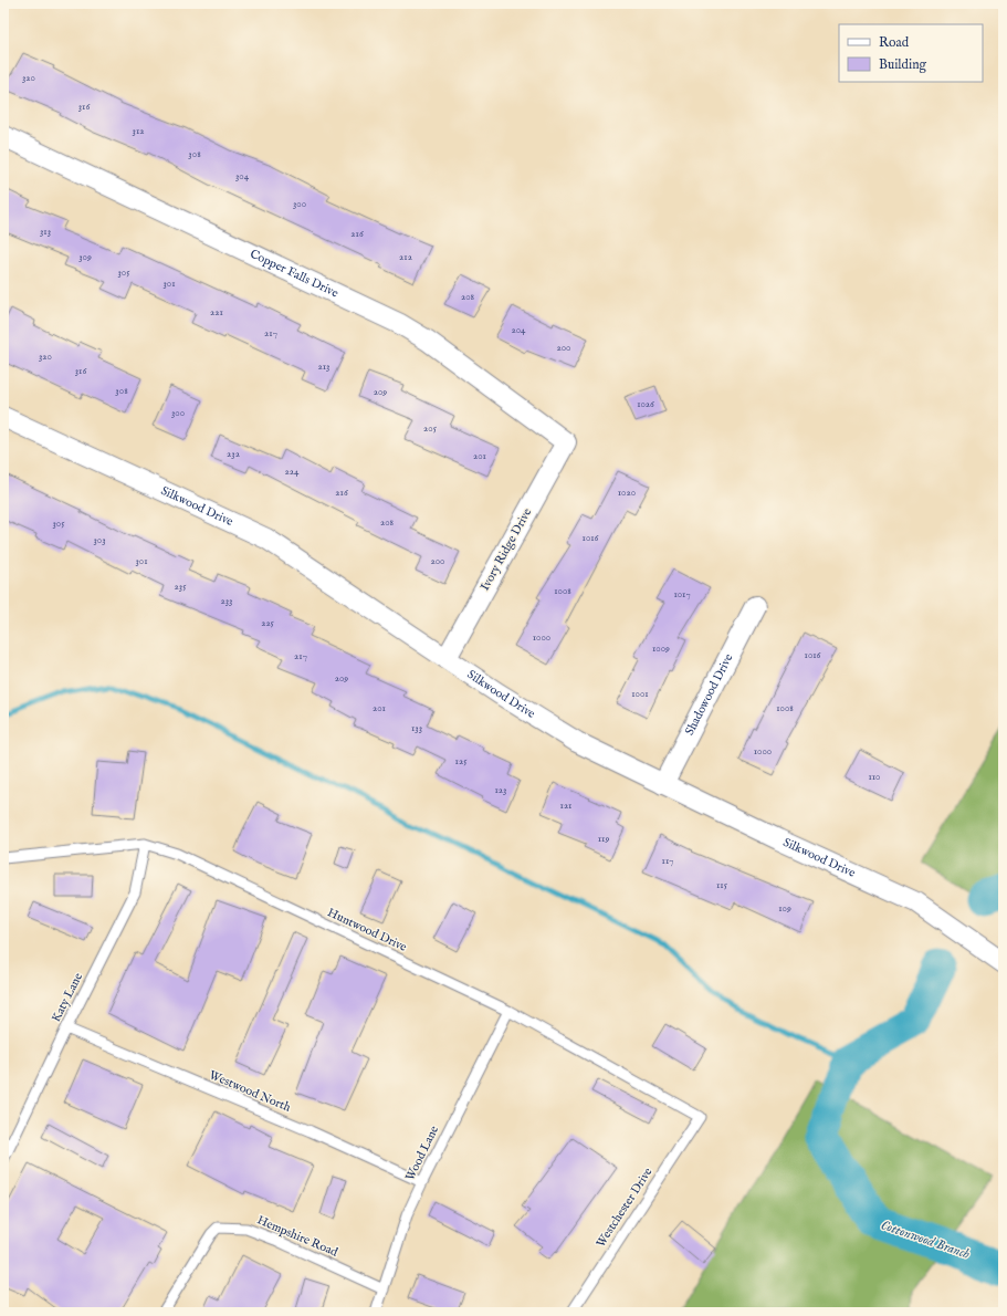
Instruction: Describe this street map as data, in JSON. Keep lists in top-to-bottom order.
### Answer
{
  "streets": {
    "street": [
      "Copper Falls Drive",
      "Silkwood Drive",
      "Ivory Ridge Drive",
      "Shadowood Drive"
    ],
    "lane": [
      "Huntwood Drive",
      "Katy Lane",
      "Westwood North",
      "Wood Lane",
      "Westchester Drive",
      "Hempshire Road"
    ]
  },
  "crossings": [
    ["Copper Falls Drive", "Ivory Ridge Drive"],
    ["Silkwood Drive", "Ivory Ridge Drive"],
    ["Silkwood Drive", "Shadowood Drive"],
    ["Huntwood Drive", "Katy Lane"],
    ["Huntwood Drive", "Wood Lane"],
    ["Huntwood Drive", "Westchester Drive"],
    ["Katy Lane", "Westwood North"],
    ["Westwood North", "Wood Lane"],
    ["Wood Lane", "Hempshire Road"]
  ],
  "water": ["Cottonwood Branch"],
  "house_numbers": [
    "320",
    "316",
    "312",
    "308",
    "304",
    "300",
    "313",
    "216",
    "309",
    "212",
    "305",
    "301",
    "208",
    "221",
    "204",
    "217",
    "200",
    "320",
    "213",
    "316",
    "308",
    "209",
    "1026",
    "300",
    "205",
    "232",
    "201",
    "224",
    "216",
    "1020",
    "208",
    "305",
    "1016",
    "303",
    "301",
    "200",
    "235",
    "1008",
    "1017",
    "233",
    "225",
    "1000",
    "1009",
    "1016",
    "217",
    "209",
    "1001",
    "201",
    "1008",
    "133",
    "1000",
    "125",
    "110",
    "123",
    "121",
    "119",
    "117",
    "115",
    "109"
  ],
  "legend": ["Road", "Building"]
}
